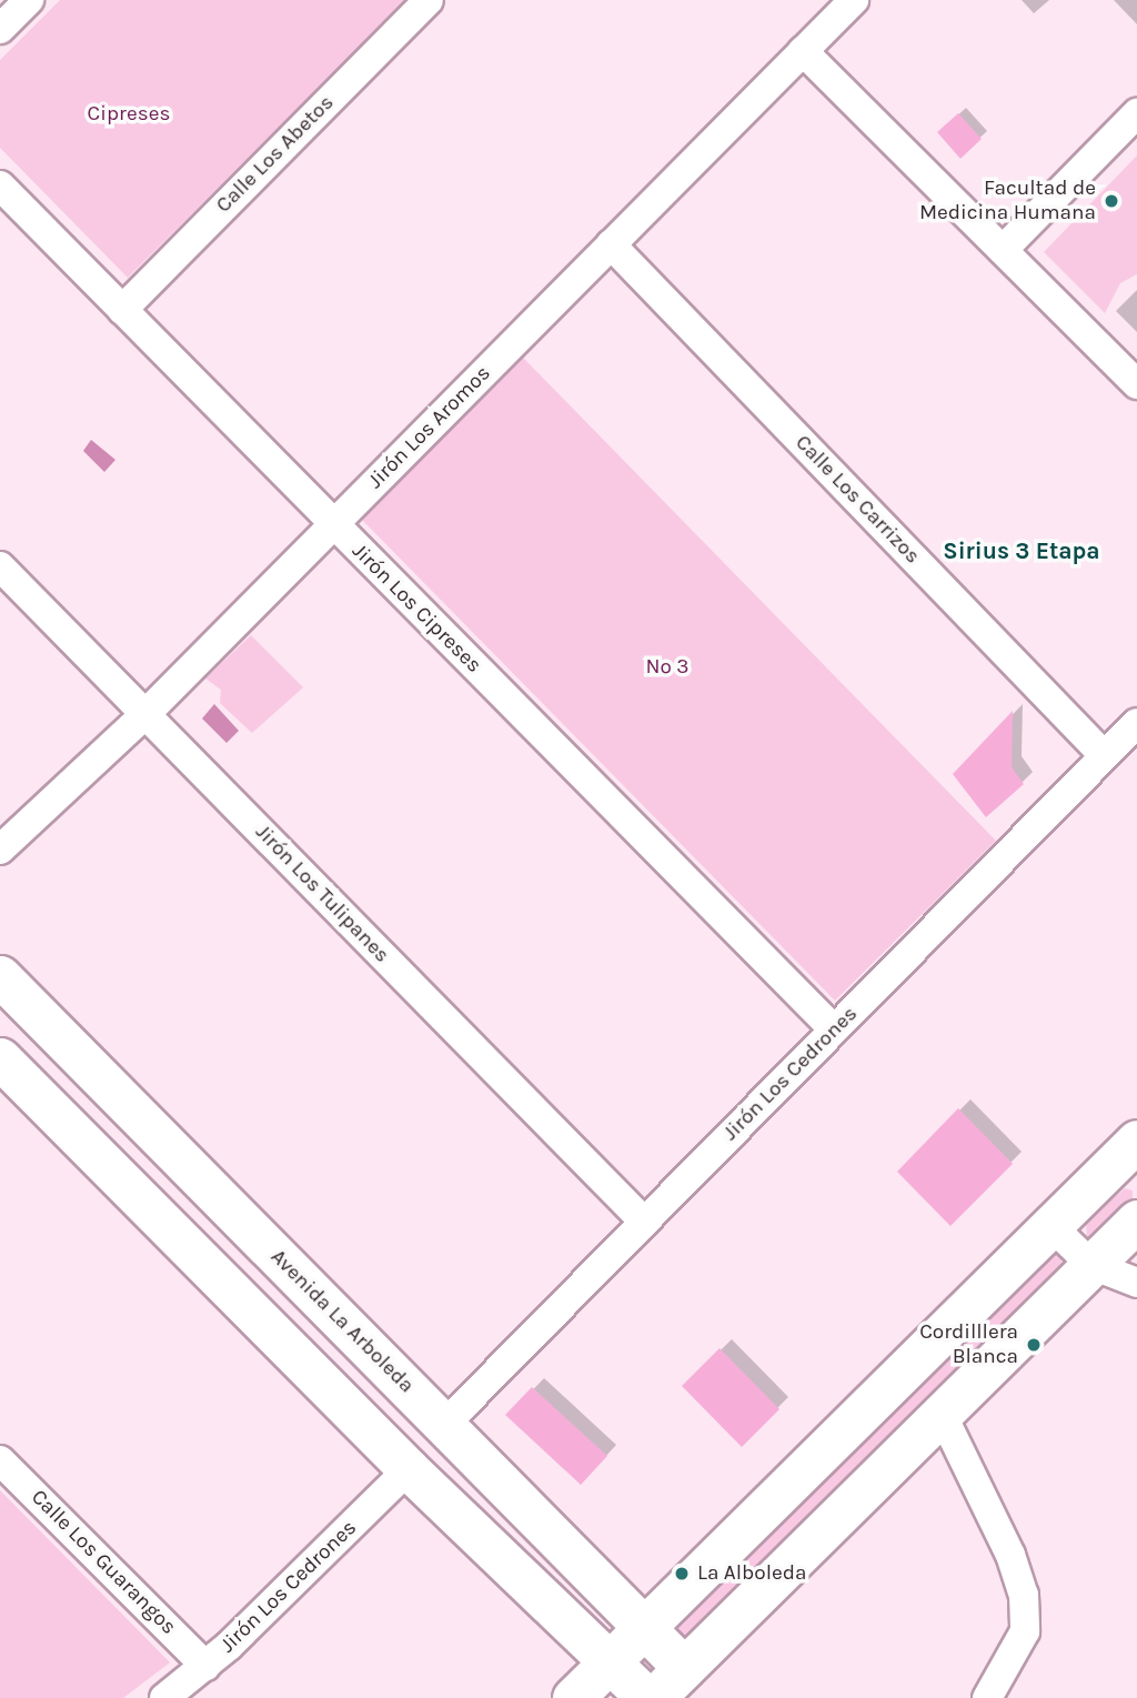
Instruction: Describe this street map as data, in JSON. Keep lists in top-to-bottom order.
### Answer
{
  "streets": {
    "street": [
      "Calle Los Abetos",
      "Jirón Los Aromos",
      "Calle Los Carrizos",
      "Jirón Los Cipreses",
      "Jirón Los Tulipanes",
      "Jirón Los Cedrones",
      "Avenida La Arboleda",
      "Calle Los Guarangos"
    ]
  },
  "crossings": [
    ["Calle Los Abetos", "Jirón Los Cipreses"],
    ["Jirón Los Aromos", "Calle Los Carrizos"],
    ["Jirón Los Aromos", "Jirón Los Cipreses"],
    ["Jirón Los Aromos", "Jirón Los Tulipanes"],
    ["Calle Los Carrizos", "Jirón Los Cedrones"],
    ["Jirón Los Cipreses", "Jirón Los Cedrones"],
    ["Jirón Los Tulipanes", "Jirón Los Cedrones"],
    ["Jirón Los Cedrones", "Avenida La Arboleda"],
    ["Jirón Los Cedrones", "Calle Los Guarangos"]
  ],
  "districts": ["Sirius 3 Etapa"],
  "parks": ["Cipreses", "Nº 3"],
  "places": ["Facultad de Medicina Humana", "Cordilllera Blanca", "La Alboleda"]
}
